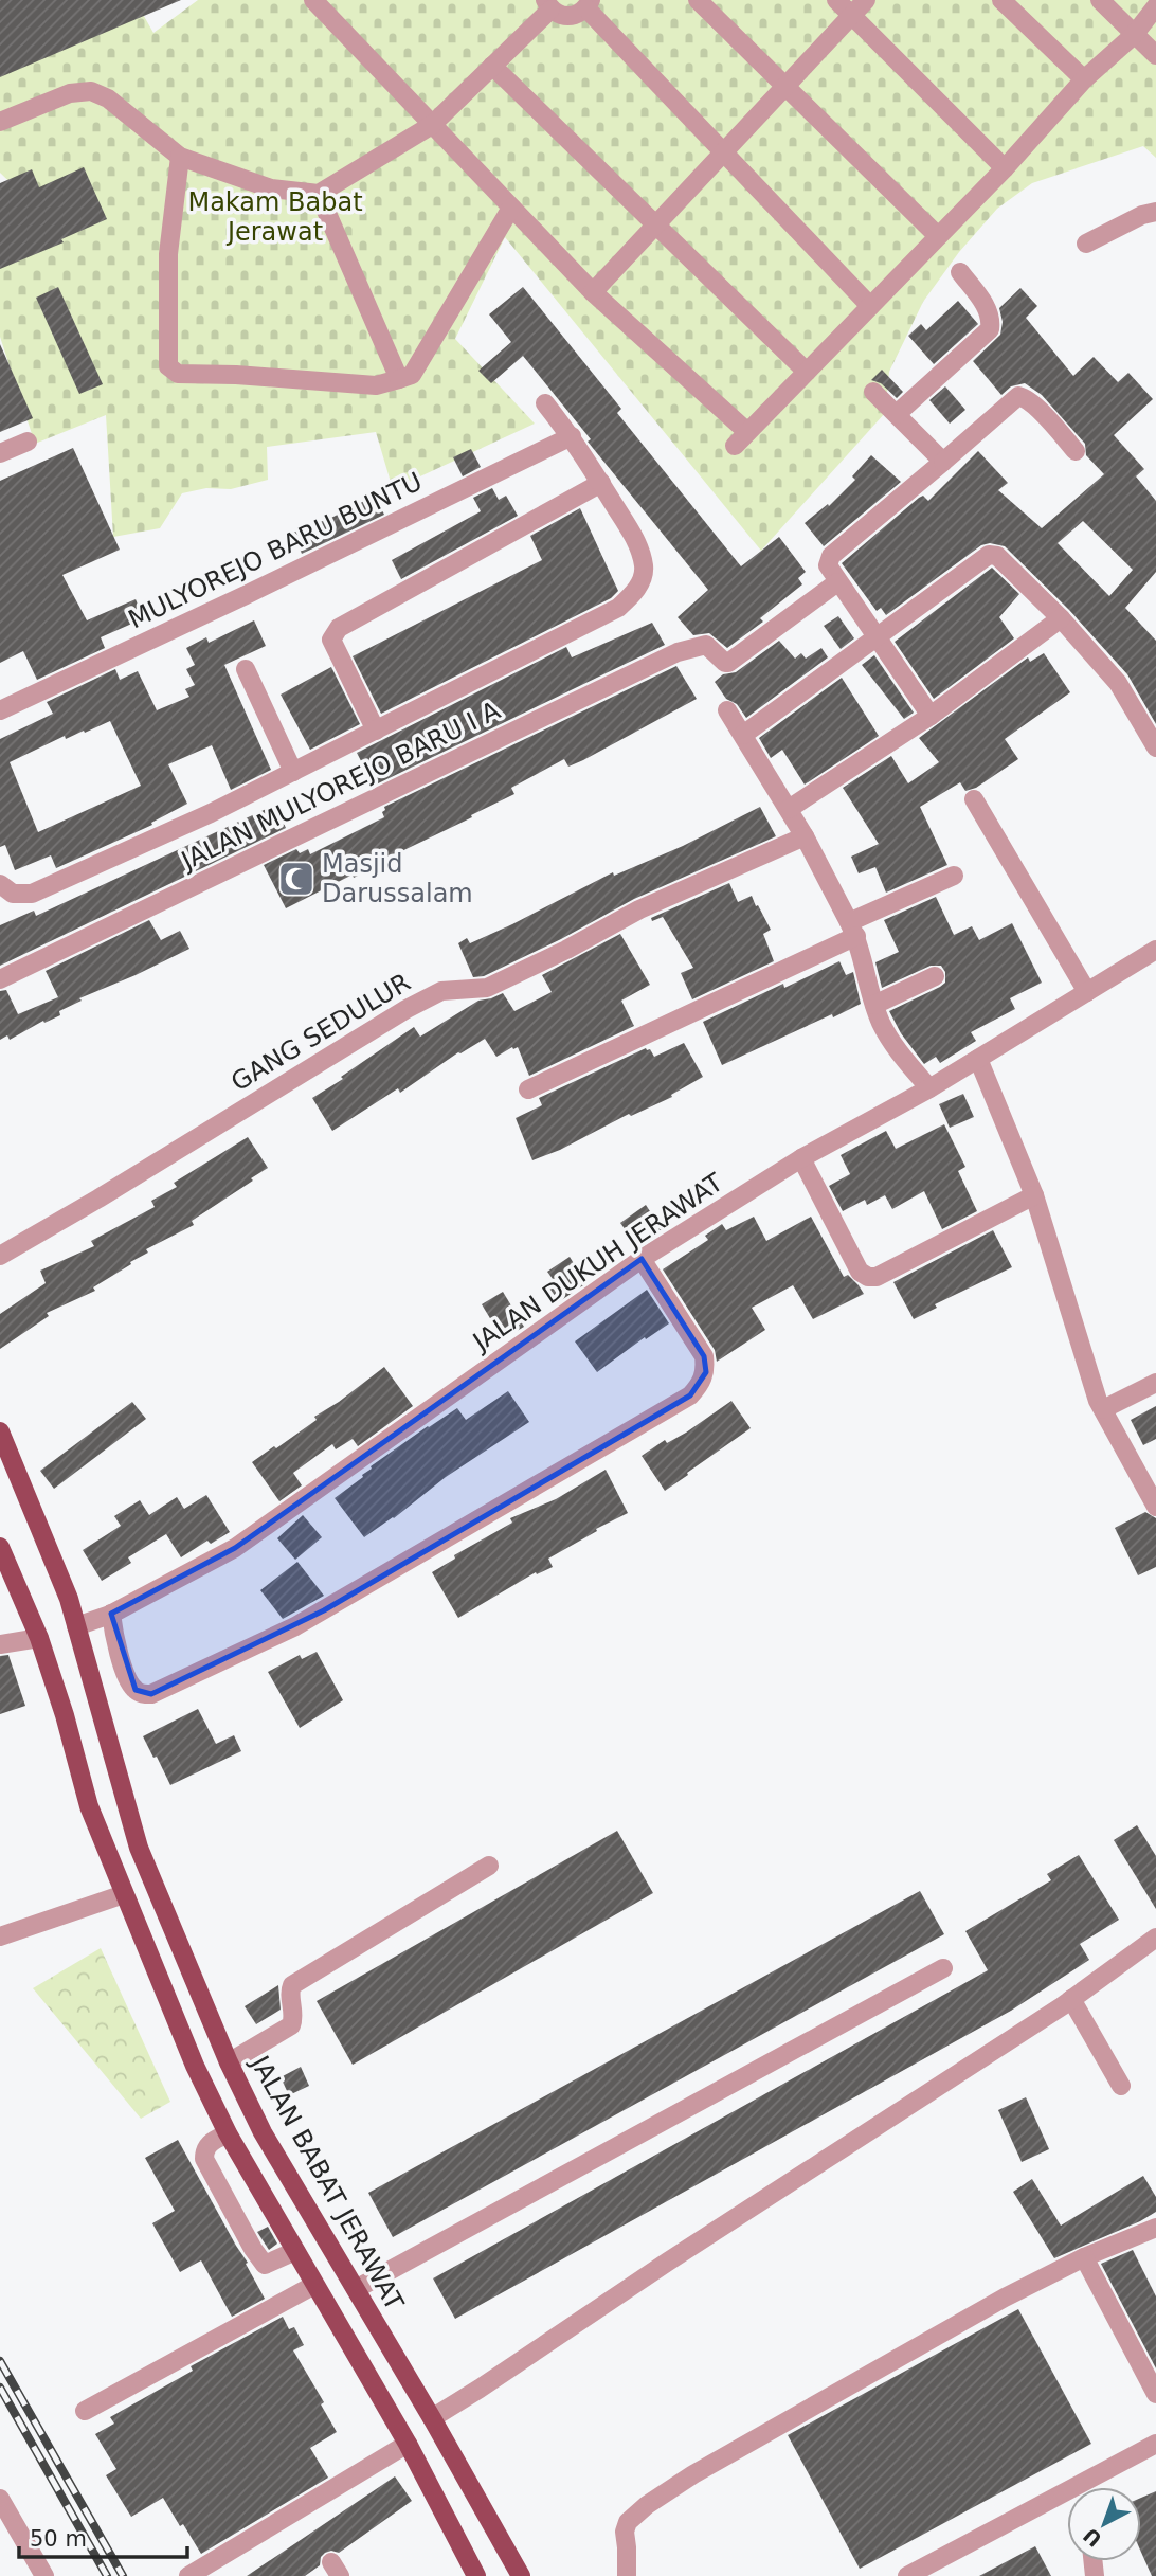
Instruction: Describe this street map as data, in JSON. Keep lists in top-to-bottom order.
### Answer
{
  "streets": {
    "main road": ["JALAN BABAT JERAWAT"],
    "street": [
      "MULYOREJO BARU BUNTU",
      "JALAN MULYOREJO BARU I A",
      "GANG SEDULUR",
      "JALAN DUKUH JERAWAT"
    ]
  },
  "crossings": [
    ["JALAN DUKUH JERAWAT", "JALAN BABAT JERAWAT"]
  ],
  "parks": ["Makam Babat Jerawat"],
  "places": {
    "mosque": ["Masjid Darussalam"]
  },
  "scale_bar": "50 m",
  "north": "bottom left"
}
